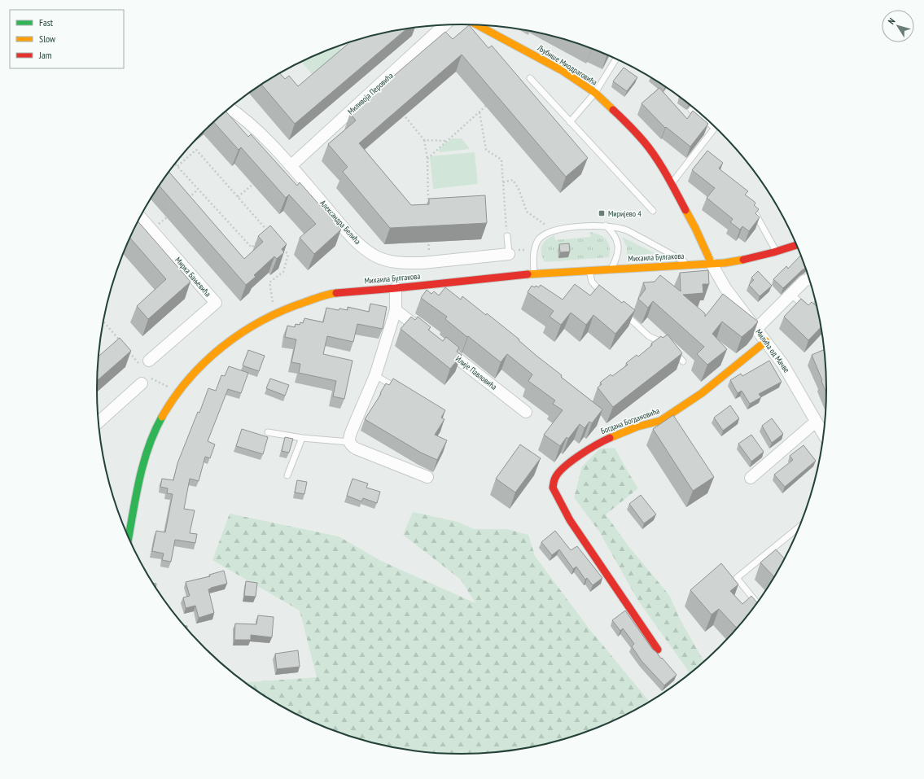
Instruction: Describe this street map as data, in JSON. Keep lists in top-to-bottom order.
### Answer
{
  "streets": {
    "street": [
      "Љубише Миодраговића",
      "Миливоја Перовића",
      "Александра Белића",
      "Михаила Булгакова",
      "Мирка Бањевића",
      "Милића од Мачве",
      "Илије Павловића",
      "Богдана Богдановића"
    ]
  },
  "crossings": [
    ["Љубише Миодраговића", "Михаила Булгакова"],
    ["Љубише Миодраговића", "Милића од Мачве"],
    ["Миливоја Перовића", "Александра Белића"],
    ["Михаила Булгакова", "Милића од Мачве"],
    ["Милића од Мачве", "Богдана Богдановића"]
  ],
  "places": {
    "transit": ["Миријево 4"]
  },
  "legend": ["Fast", "Slow", "Jam"],
  "north": "top left"
}
